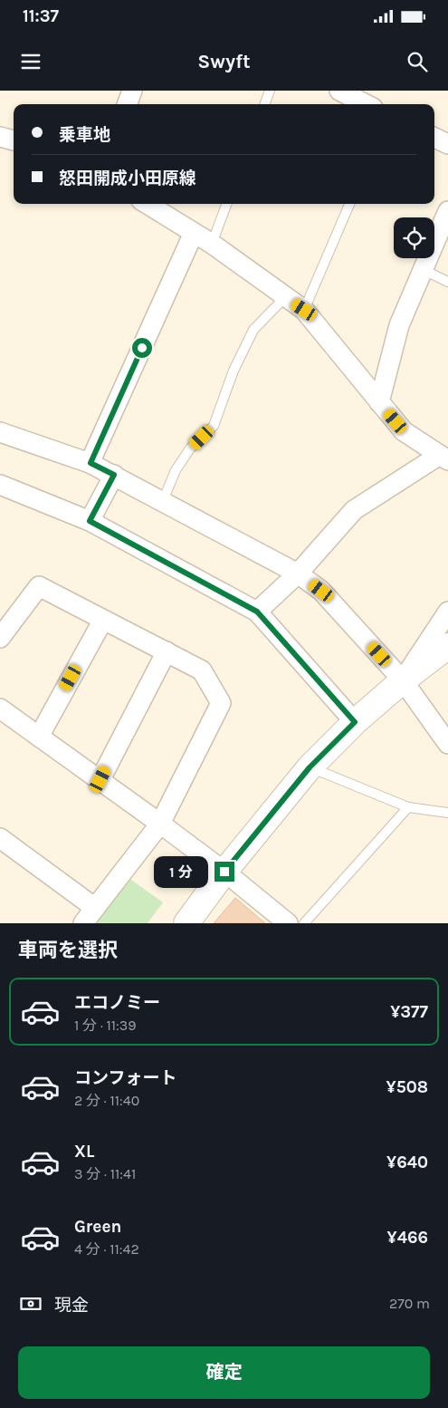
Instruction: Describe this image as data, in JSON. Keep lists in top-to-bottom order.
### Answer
{
  "page": {
    "status": "11:37",
    "header": "Swyft",
    "banner": ["乗車地", "怒田開成小田原線"],
    "bubble": "1 分",
    "heading": "車両を選択",
    "list": [
      {
        "name": "エコノミー",
        "note": "1 分 · 11:39",
        "value": "¥377"
      },
      {
        "name": "コンフォート",
        "note": "2 分 · 11:40",
        "value": "¥508"
      },
      {
        "name": "XL",
        "note": "3 分 · 11:41",
        "value": "¥640"
      },
      {
        "name": "Green",
        "note": "4 分 · 11:42",
        "value": "¥466"
      }
    ],
    "pay": ["現金", "270 m"],
    "buttons": "確定"
  }
}
